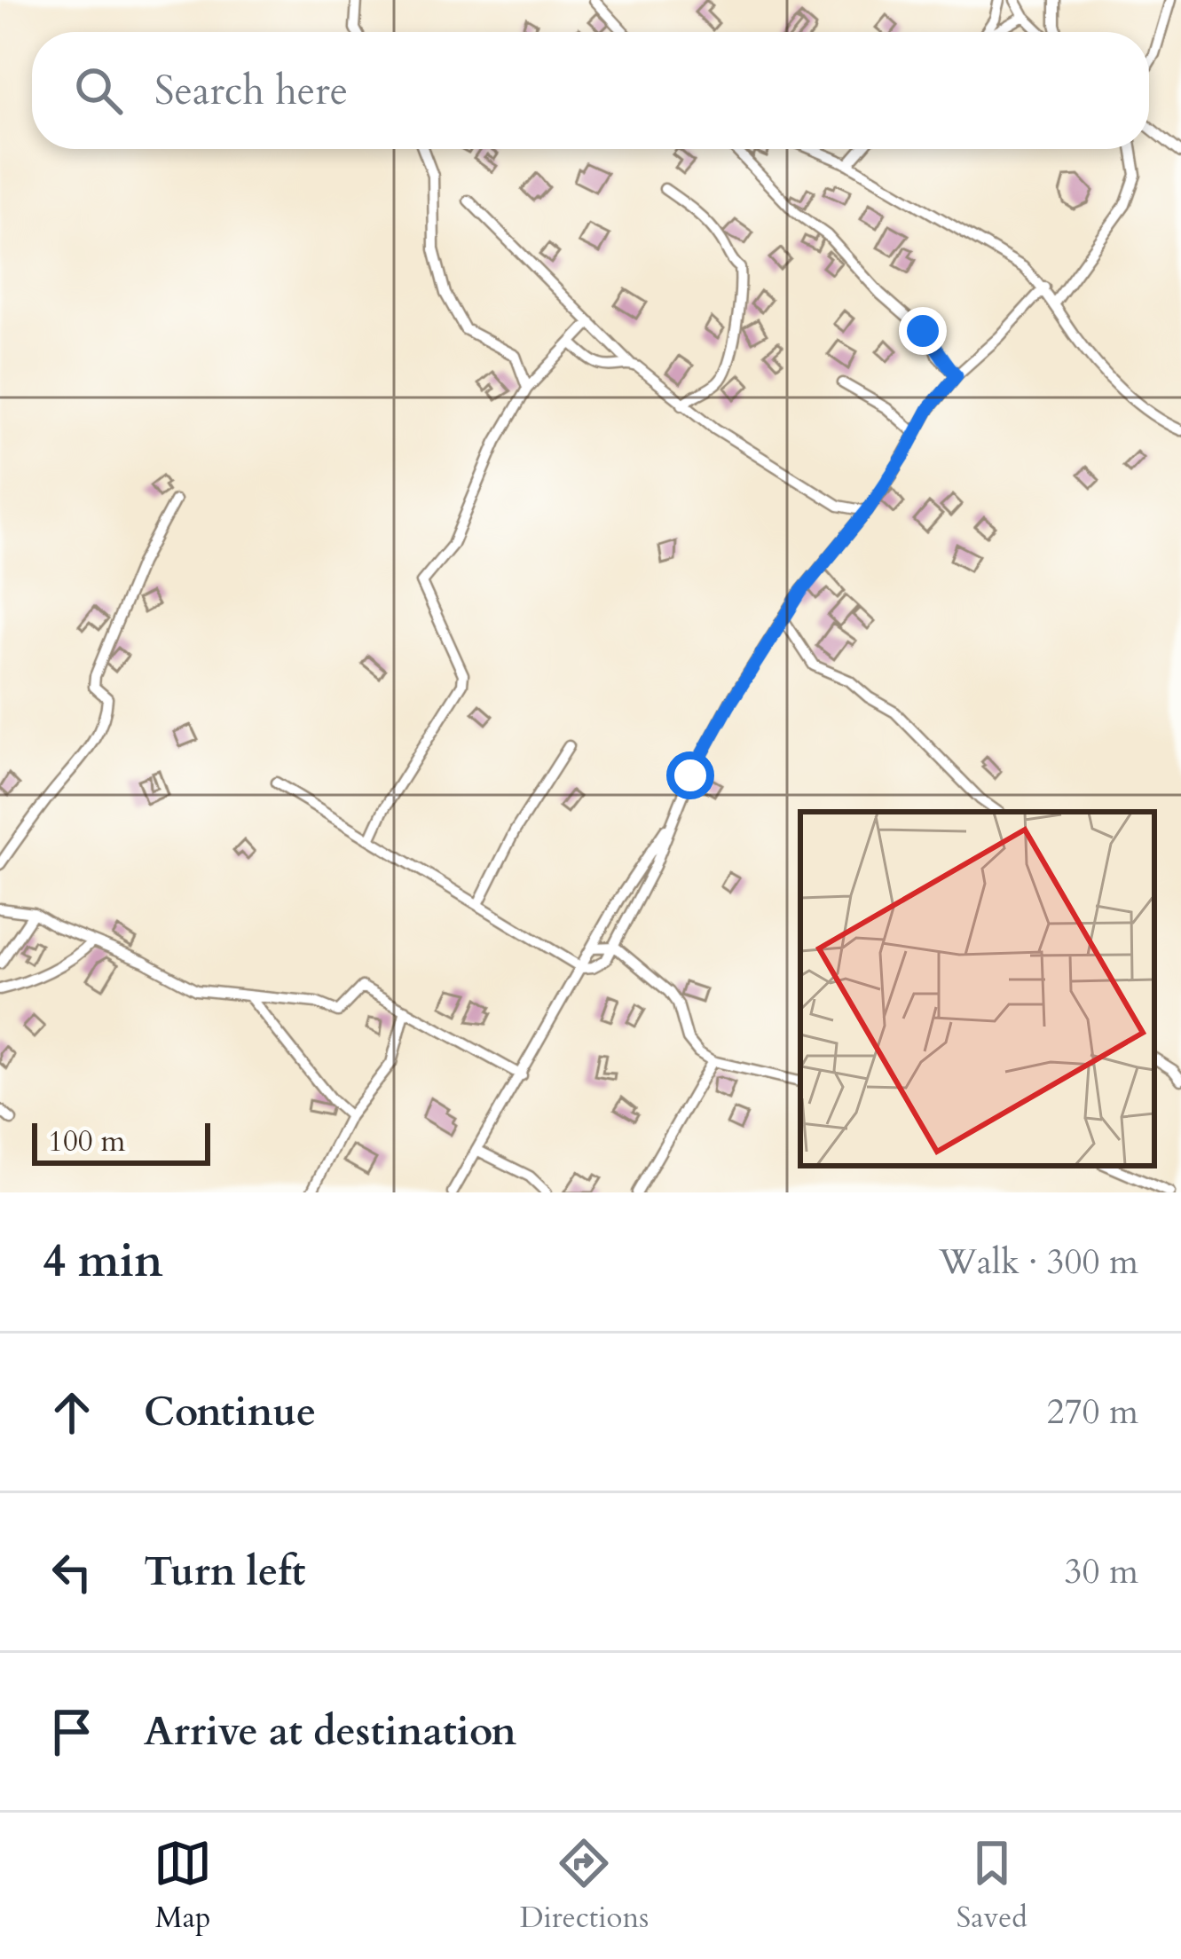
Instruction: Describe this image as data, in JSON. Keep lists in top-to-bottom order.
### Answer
{
  "scale_bar": "100 m",
  "page": {
    "search": "Search here",
    "scale": "100 m",
    "heading": ["4 min", "Walk · 300 m"],
    "list": [
      ["Continue", "270 m"],
      ["Turn left", "30 m"],
      "Arrive at destination"
    ],
    "nav": ["Map", "Directions", "Saved"]
  }
}
